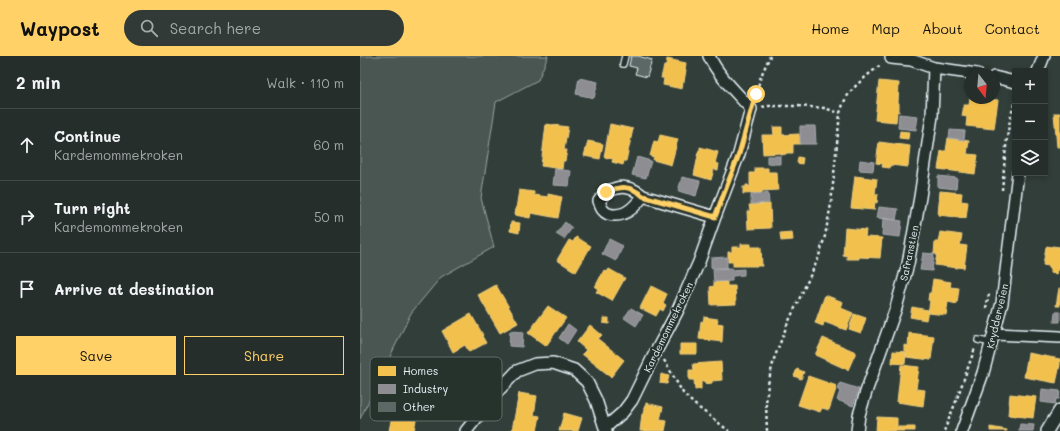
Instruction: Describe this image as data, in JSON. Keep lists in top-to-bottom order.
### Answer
{
  "streets": {
    "street": ["Safranstien", "Krydderveien", "Kardemommekroken"]
  },
  "legend": ["Homes", "Industry", "Other"],
  "north": "bottom",
  "page": {
    "header": "Waypost",
    "search": "Search here",
    "nav": [
      "Home",
      "Map",
      "About",
      "Contact"
    ],
    "heading": ["2 min", "Walk · 110 m"],
    "map_buttons": ["+", "−"],
    "list": [
      ["Continue", "Kardemommekroken", "60 m"],
      ["Turn right", "Kardemommekroken", "50 m"],
      "Arrive at destination"
    ],
    "buttons": ["Save", "Share"]
  }
}
